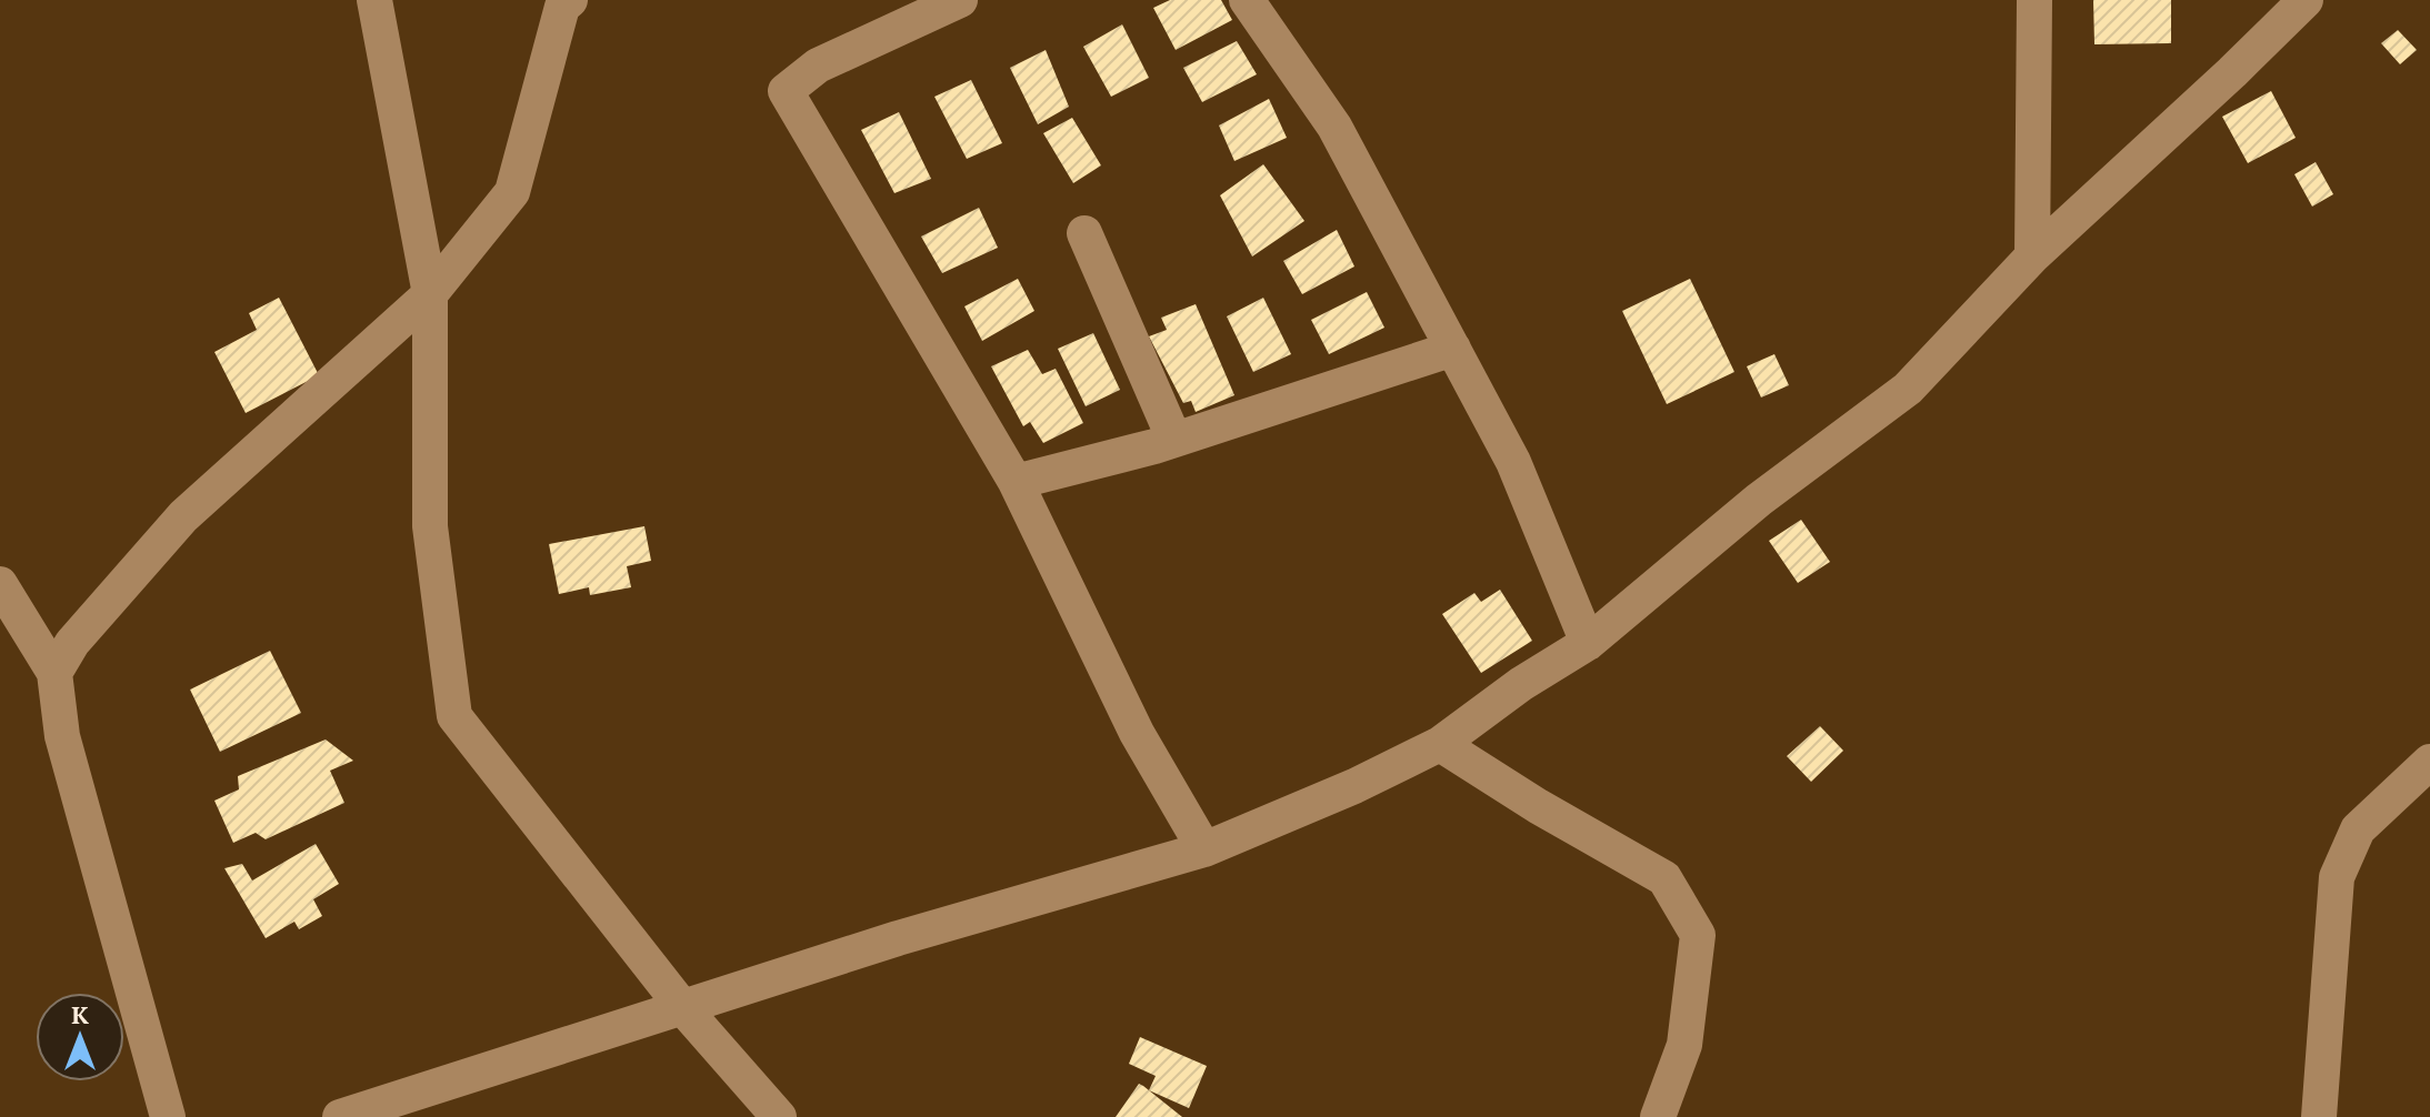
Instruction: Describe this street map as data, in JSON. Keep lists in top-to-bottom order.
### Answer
{
  "north": "top"
}
